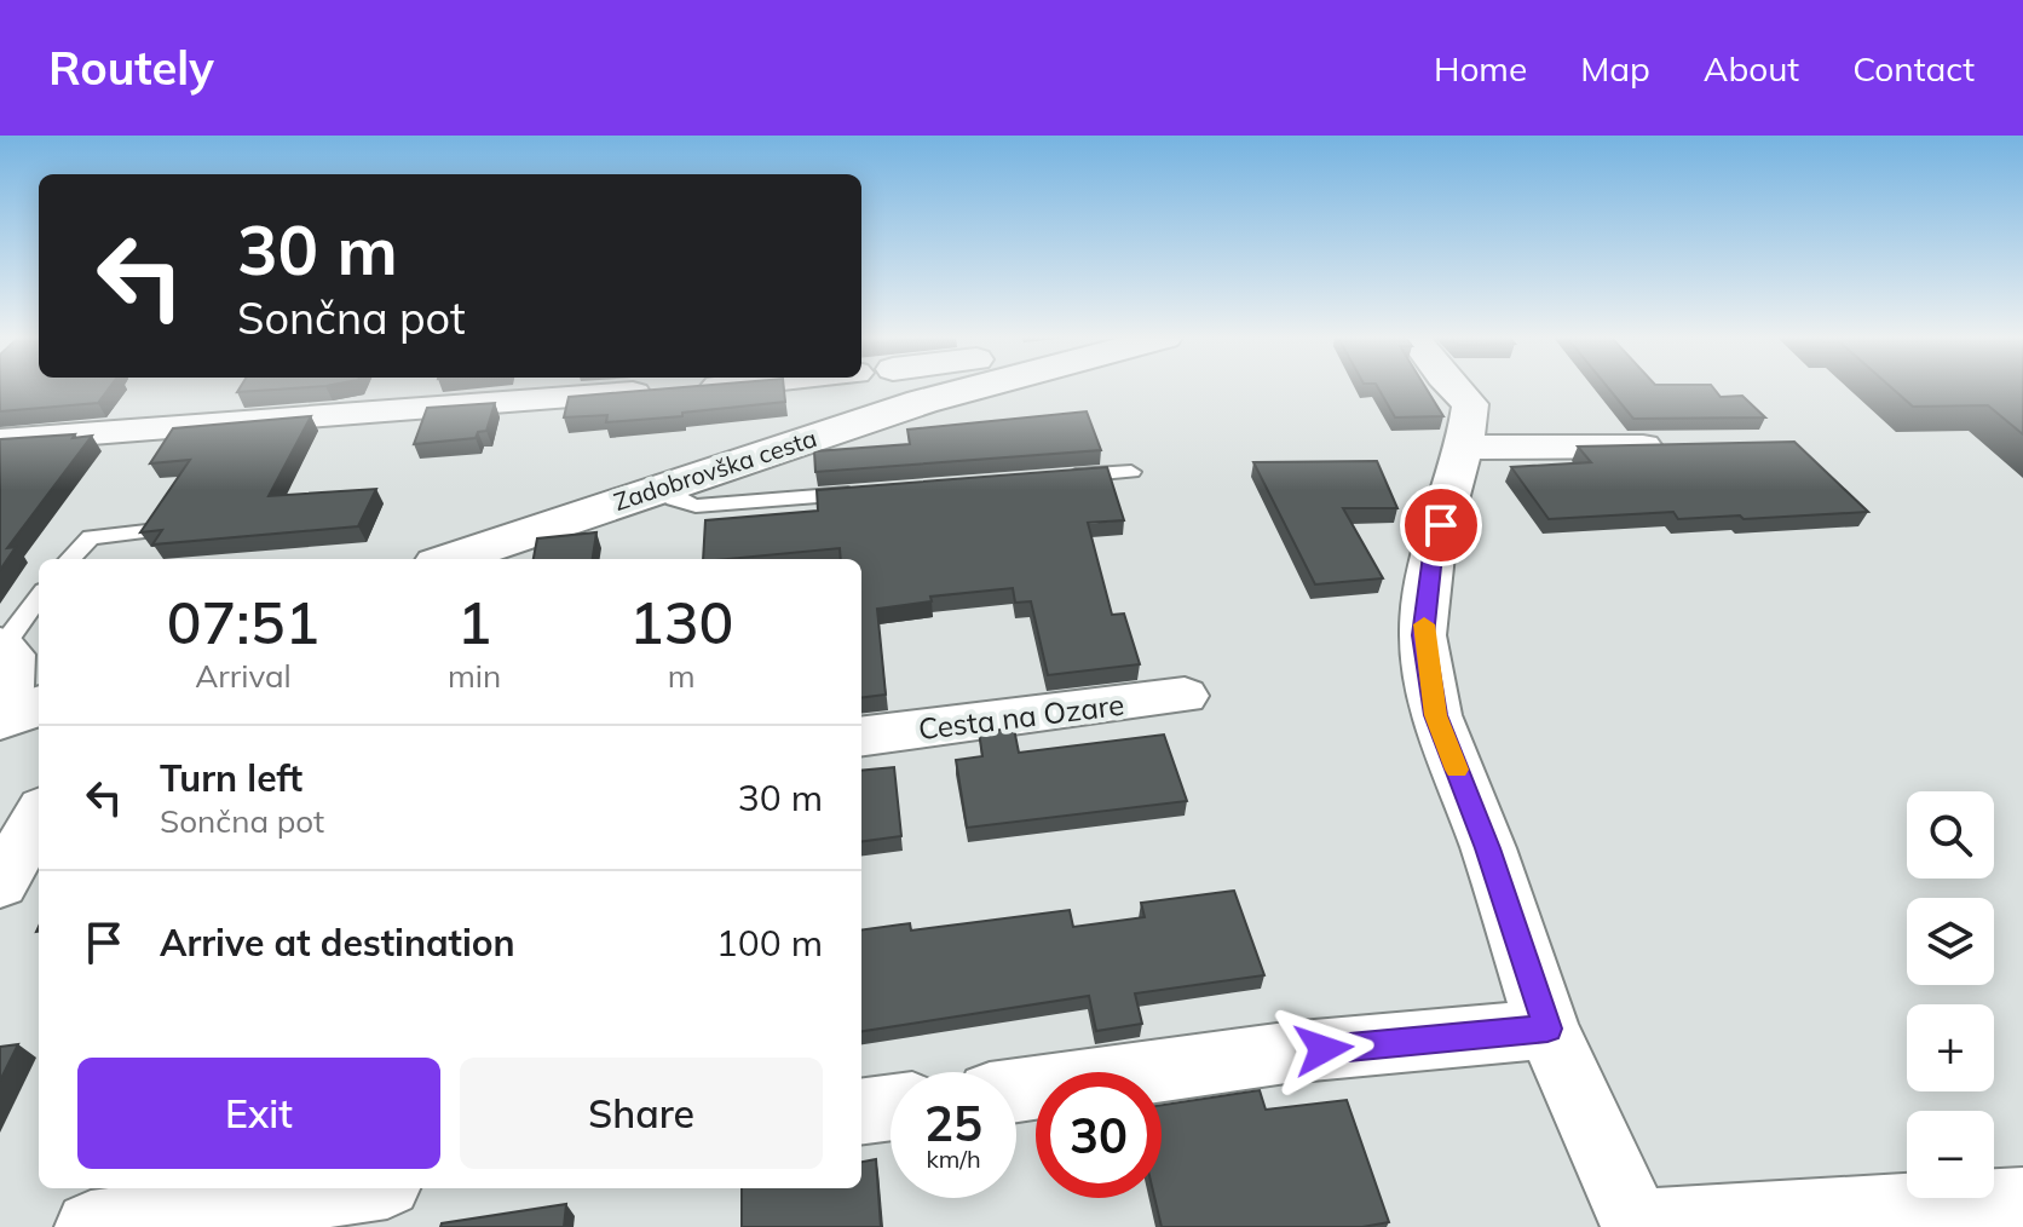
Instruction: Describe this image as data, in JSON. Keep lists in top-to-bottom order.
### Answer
{
  "streets": {
    "main road": ["Zadobrovška cesta"],
    "street": ["Cesta na Ozare"]
  },
  "page": {
    "header": "Routely",
    "nav": [
      "Home",
      "Map",
      "About",
      "Contact"
    ],
    "turn": ["30 m", "Sončna pot"],
    "eta": [
      "07:51",
      "Arrival",
      "1",
      "min",
      "130",
      "m"
    ],
    "list": [
      {
        "name": "Turn left",
        "note": "Sončna pot",
        "value": "30 m"
      },
      {
        "name": "Arrive at destination",
        "value": "100 m"
      }
    ],
    "map_buttons": ["+", "−"],
    "buttons": ["Exit", "Share"],
    "speed": "25 km/h",
    "limit": "30"
  }
}
